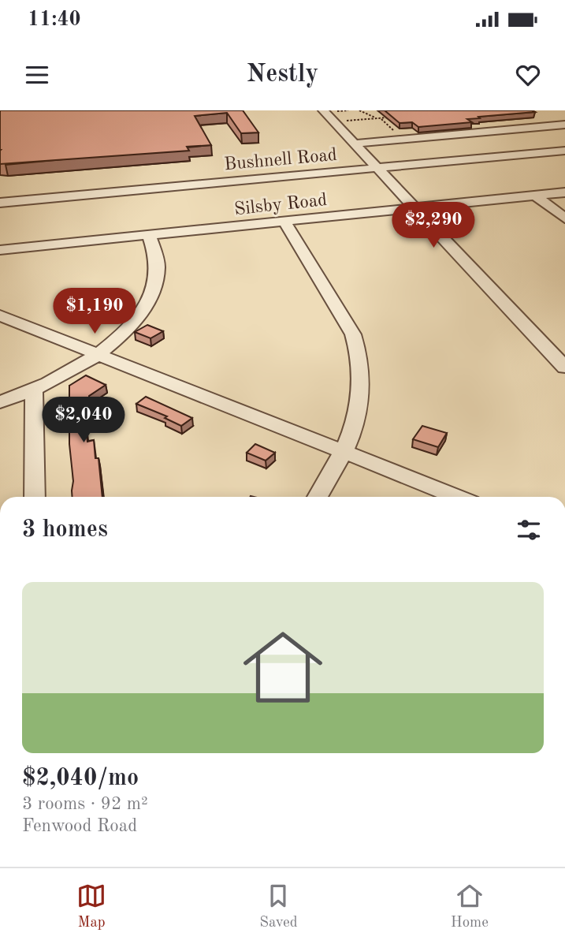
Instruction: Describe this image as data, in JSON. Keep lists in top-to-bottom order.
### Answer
{
  "streets": {
    "street": ["Bushnell Road", "Silsby Road"]
  },
  "page": {
    "status": "11:40",
    "header": "Nestly",
    "price": ["$2,290", "$1,190", "$2,040"],
    "heading": "3 homes",
    "list": [
      {
        "name": "$2,040/mo",
        "note": "3 rooms · 92 m² · Fenwood Road"
      }
    ],
    "tabs": ["Map", "Saved", "Home"]
  }
}
